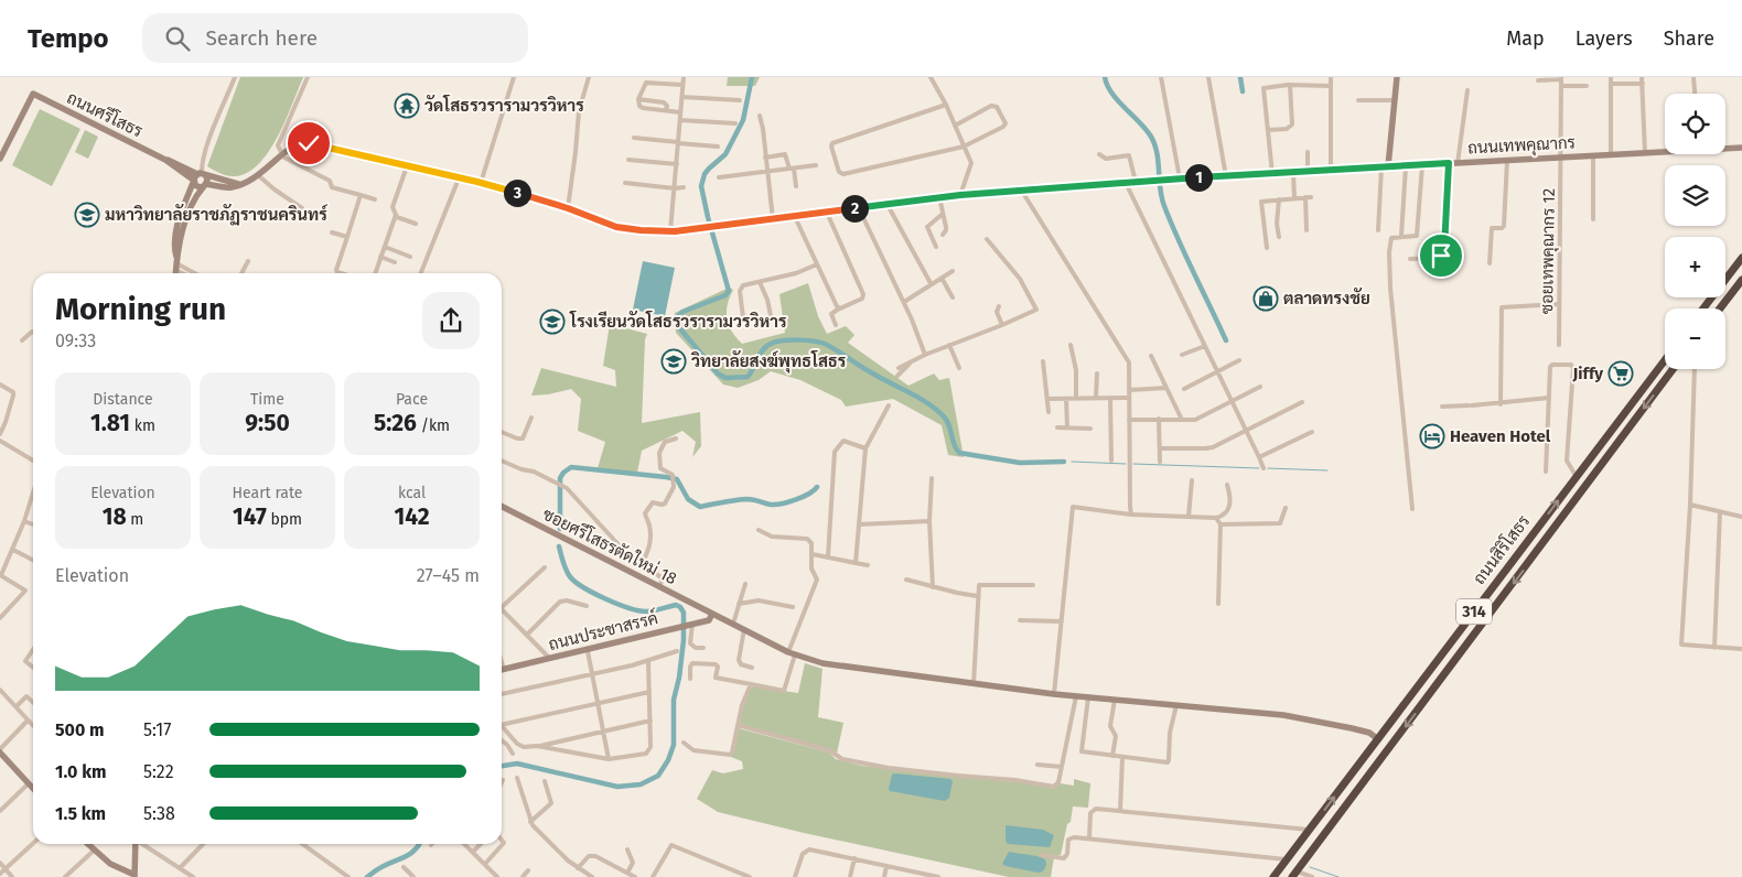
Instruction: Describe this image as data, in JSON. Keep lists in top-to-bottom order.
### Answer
{
  "streets": {
    "highway": ["ถนนสิริโสธร", "314"],
    "main road": [
      "ถนนศรีโสธร",
      "ถนนเทพคุณากร",
      "ซอยศรีโสธรตัดใหม่ 18",
      "ถนนประชาสรรค์"
    ],
    "street": ["ซอยเทพคุณากร 12"]
  },
  "crossings": [
    ["ถนนศรีโสธร", "ถนนเทพคุณากร"],
    ["ถนนเทพคุณากร", "ซอยเทพคุณากร 12"],
    ["ซอยศรีโสธรตัดใหม่ 18", "ถนนสิริโสธร"],
    ["ซอยศรีโสธรตัดใหม่ 18", "ถนนประชาสรรค์"]
  ],
  "places": {
    "temple": ["วัดโสธรวรารามวรวิหาร"],
    "school or university": ["มหาวิทยาลัยราชภัฏราชนครินทร์", "โรงเรียนวัดโสธรวรารามวรวิหาร", "วิทยาลัยสงฆ์พุทธโสธร"],
    "shop": ["ตลาดทรงชัย"],
    "supermarket": ["Jiffy"],
    "hotel": ["Heaven Hotel"]
  },
  "page": {
    "header": "Tempo",
    "search": "Search here",
    "nav": ["Map", "Layers", "Share"],
    "map_buttons": ["+", "−"],
    "pins": ["1", "3", "2"],
    "heading": ["Morning run", "09:33"],
    "stats": [
      ["Distance", "1.81 km"],
      ["Time", "9:50"],
      ["Pace", "5:26 /km"],
      ["Elevation", "18 m"],
      ["Heart rate", "147 bpm"],
      ["kcal", "142"]
    ],
    "chart": ["Elevation", "27–45 m"],
    "list": [
      {
        "name": "500 m",
        "note": "5:17"
      },
      {
        "name": "1.0 km",
        "note": "5:22"
      },
      {
        "name": "1.5 km",
        "note": "5:38"
      }
    ]
  }
}
